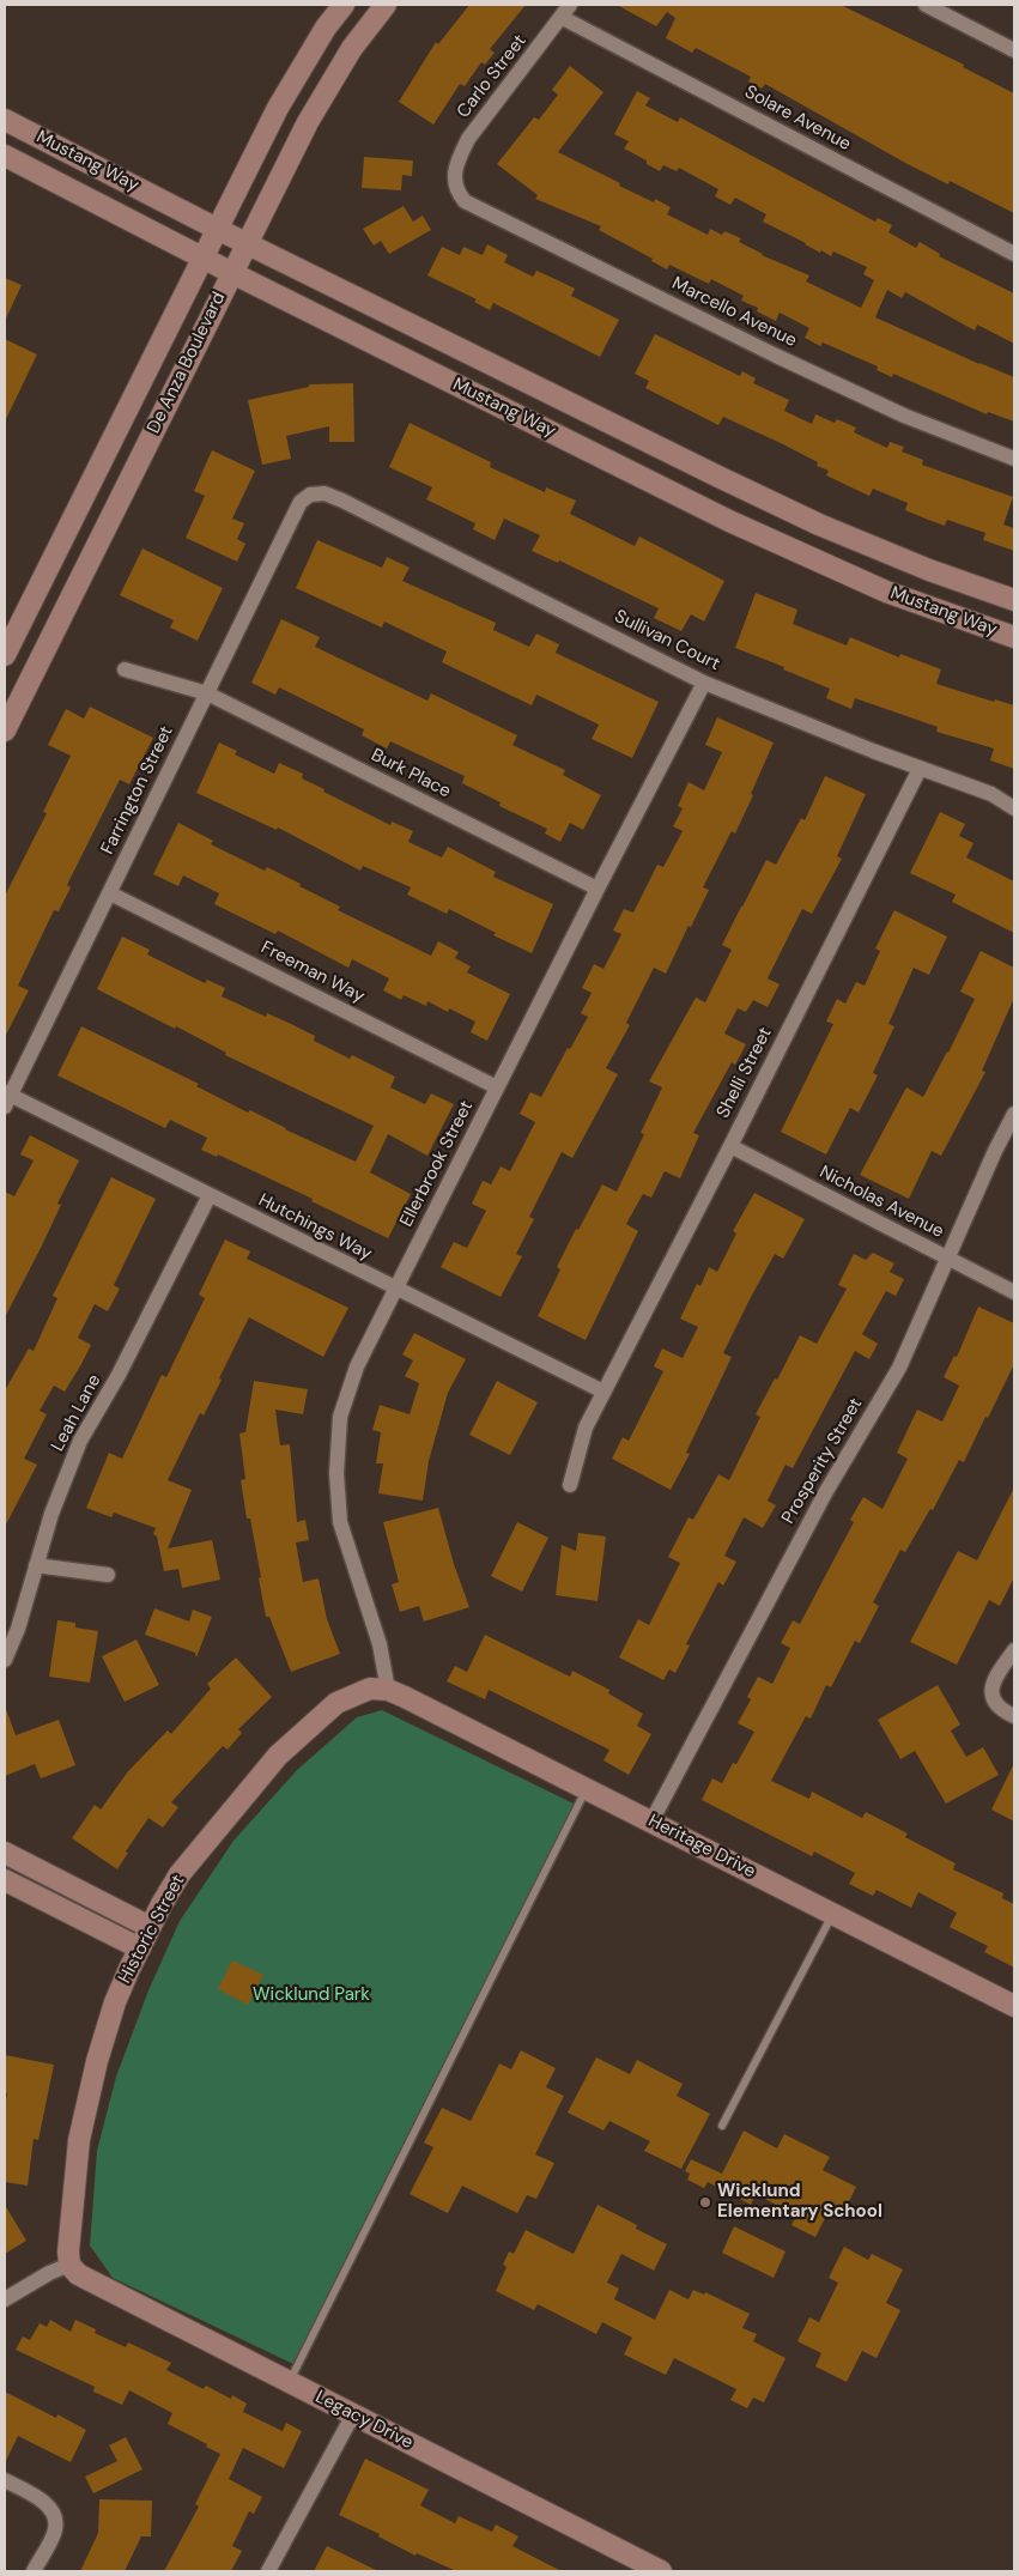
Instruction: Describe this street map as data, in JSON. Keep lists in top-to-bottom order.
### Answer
{
  "streets": {
    "street": [
      "Carlo Street",
      "Solare Avenue",
      "Mustang Way",
      "Marcello Avenue",
      "De Anza Boulevard",
      "Sullivan Court",
      "Burk Place",
      "Farrington Street",
      "Freeman Way",
      "Shelli Street",
      "Ellerbrook Street",
      "Nicholas Avenue",
      "Hutchings Way",
      "Leah Lane",
      "Prosperity Street",
      "Heritage Drive",
      "Historic Street",
      "Legacy Drive"
    ]
  },
  "crossings": [
    ["Carlo Street", "Solare Avenue"],
    ["Carlo Street", "Marcello Avenue"],
    ["Mustang Way", "De Anza Boulevard"],
    ["Sullivan Court", "Farrington Street"],
    ["Sullivan Court", "Shelli Street"],
    ["Sullivan Court", "Ellerbrook Street"],
    ["Burk Place", "Farrington Street"],
    ["Burk Place", "Ellerbrook Street"],
    ["Farrington Street", "Freeman Way"],
    ["Farrington Street", "Hutchings Way"],
    ["Freeman Way", "Ellerbrook Street"],
    ["Shelli Street", "Nicholas Avenue"],
    ["Shelli Street", "Hutchings Way"],
    ["Ellerbrook Street", "Hutchings Way"],
    ["Ellerbrook Street", "Heritage Drive"],
    ["Ellerbrook Street", "Historic Street"],
    ["Nicholas Avenue", "Prosperity Street"],
    ["Hutchings Way", "Leah Lane"],
    ["Prosperity Street", "Heritage Drive"],
    ["Heritage Drive", "Historic Street"],
    ["Historic Street", "Legacy Drive"]
  ],
  "parks": ["Wicklund Park"],
  "places": ["Wicklund Elementary School"]
}
